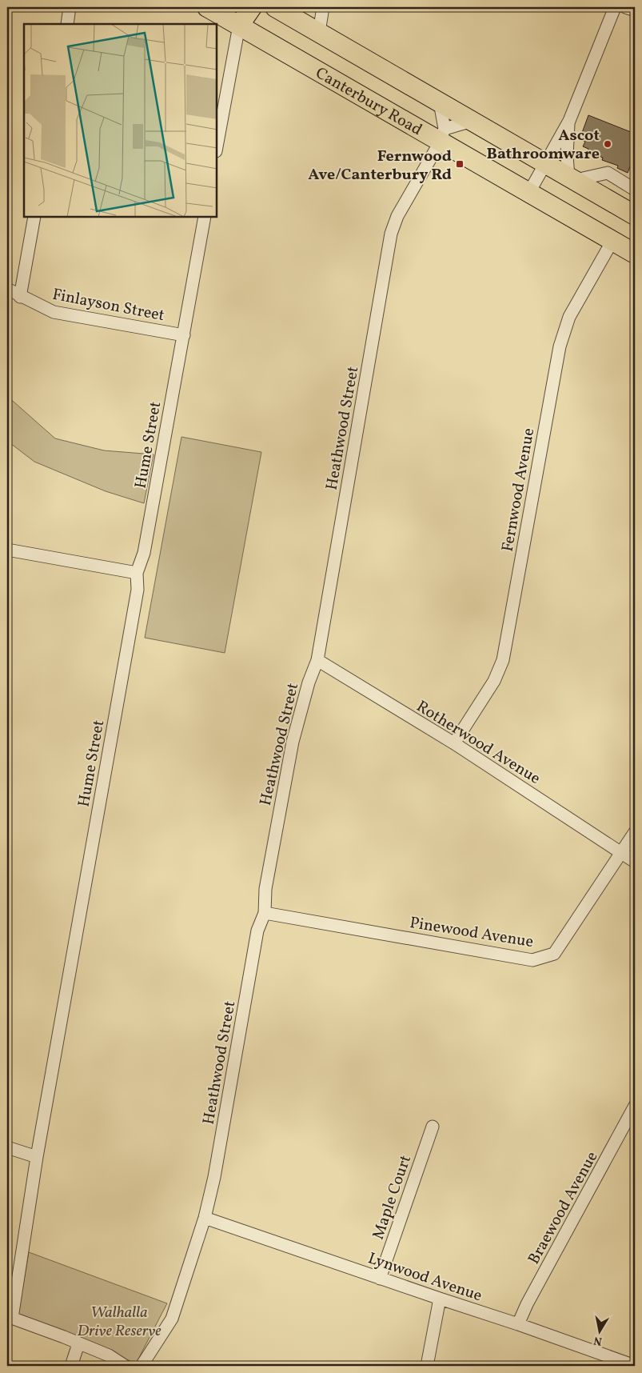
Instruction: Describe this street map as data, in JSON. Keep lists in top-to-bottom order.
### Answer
{
  "streets": {
    "main road": ["Canterbury Road"],
    "street": [
      "Finlayson Street",
      "Heathwood Street",
      "Hume Street",
      "Fernwood Avenue",
      "Rotherwood Avenue",
      "Pinewood Avenue",
      "Maple Court",
      "Braewood Avenue",
      "Lynwood Avenue"
    ]
  },
  "crossings": [
    ["Canterbury Road", "Heathwood Street"],
    ["Canterbury Road", "Fernwood Avenue"],
    ["Finlayson Street", "Hume Street"],
    ["Heathwood Street", "Rotherwood Avenue"],
    ["Heathwood Street", "Pinewood Avenue"],
    ["Heathwood Street", "Lynwood Avenue"],
    ["Fernwood Avenue", "Rotherwood Avenue"],
    ["Rotherwood Avenue", "Pinewood Avenue"],
    ["Maple Court", "Lynwood Avenue"],
    ["Braewood Avenue", "Lynwood Avenue"]
  ],
  "parks": ["Walhalla Drive Reserve"],
  "places": {
    "other": ["Ascot Bathroomware"],
    "transit": ["Fernwood Ave/Canterbury Rd"]
  },
  "north": "bottom"
}
